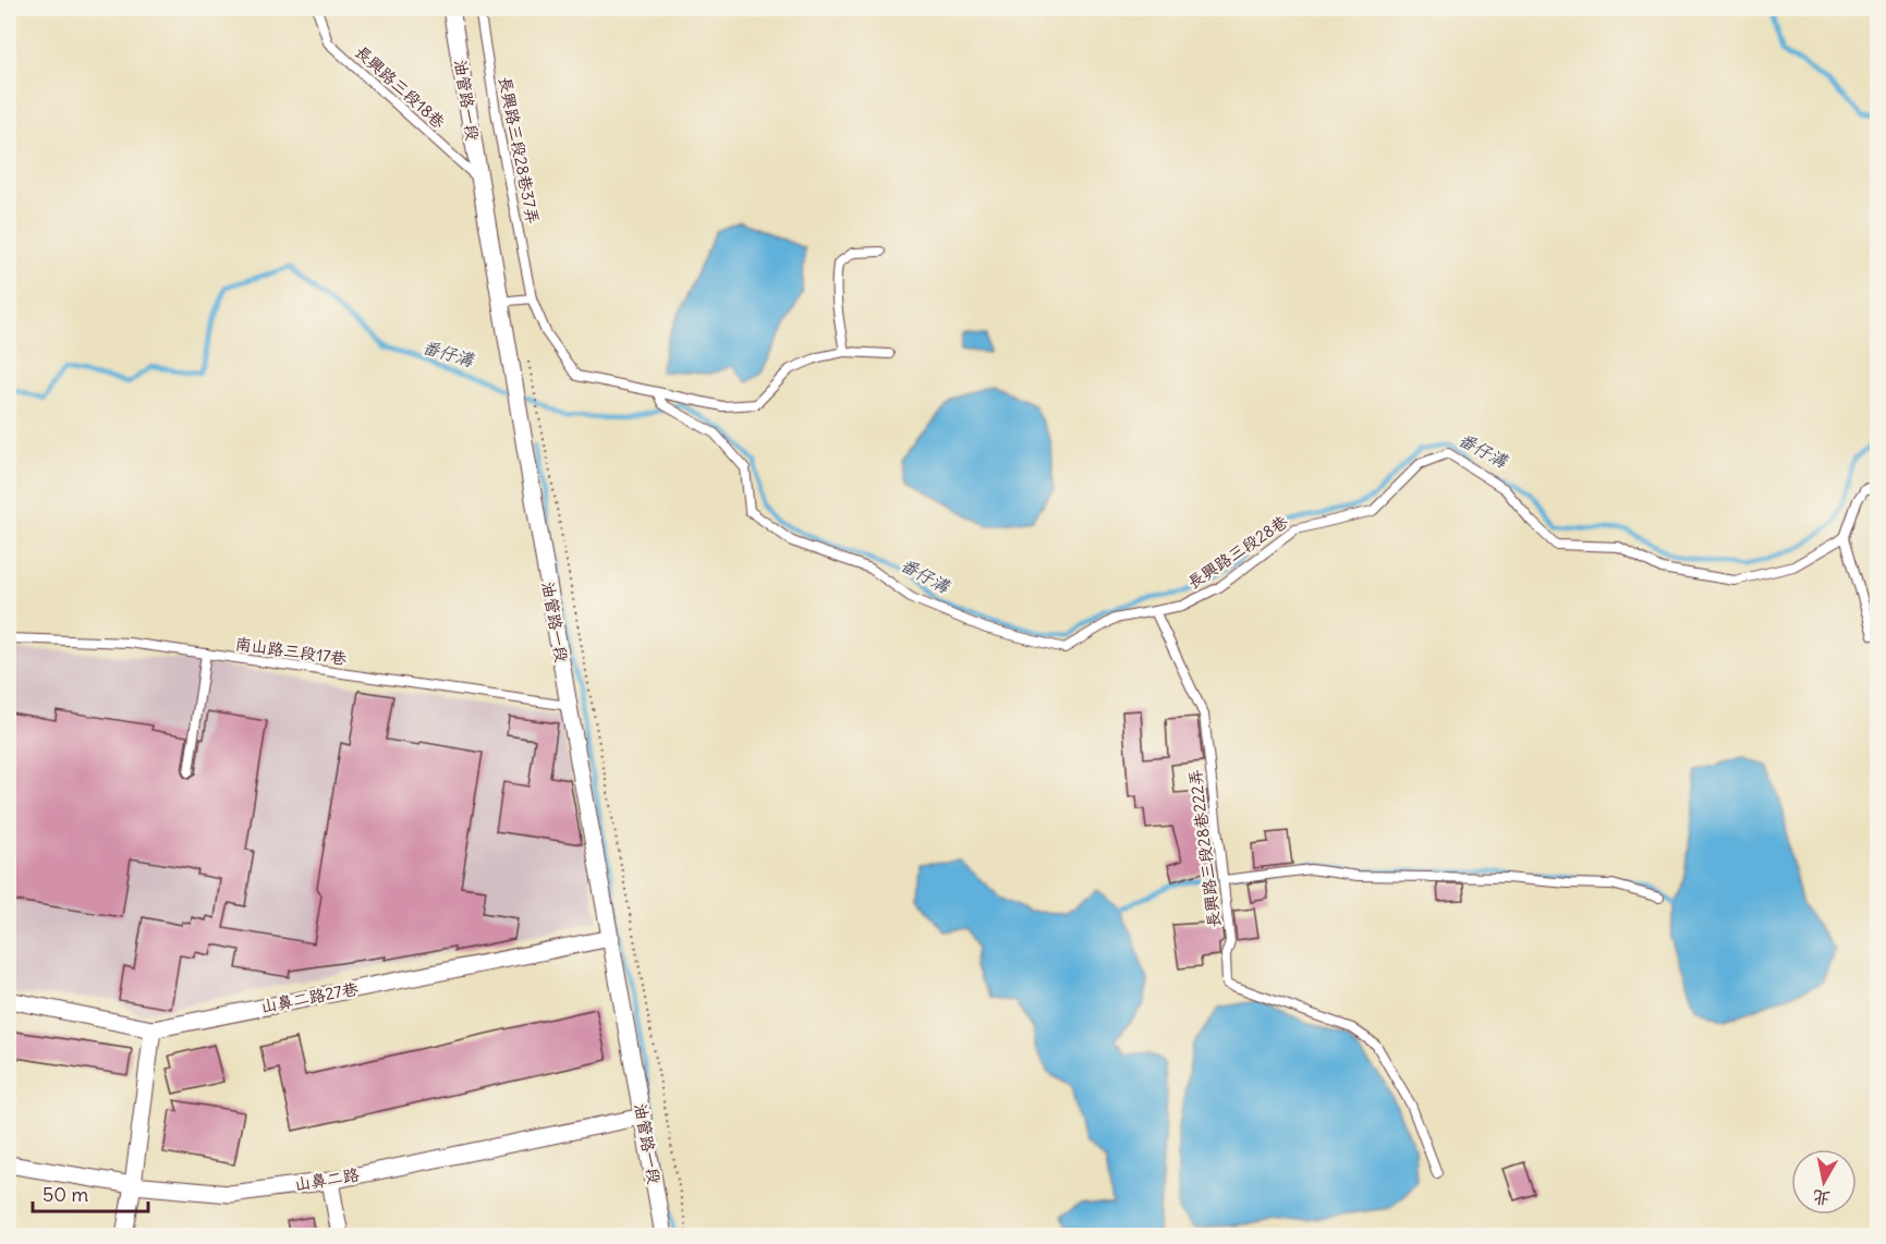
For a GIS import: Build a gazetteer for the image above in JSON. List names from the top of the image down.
{
  "streets": {
    "street": ["油管路一段", "山鼻二路27巷", "山鼻二路"],
    "lane": [
      "長興路三段18巷",
      "長興路三段28巷37弄",
      "長興路三段28巷",
      "南山路三段17巷",
      "長興路三段28巷222弄"
    ]
  },
  "crossings": [
    ["長興路三段18巷", "油管路一段"],
    ["油管路一段", "南山路三段17巷"],
    ["油管路一段", "山鼻二路27巷"],
    ["油管路一段", "山鼻二路"],
    ["長興路三段28巷", "長興路三段28巷222弄"]
  ],
  "water": ["番仔溝"],
  "scale_bar": "50 m",
  "north": "bottom"
}
